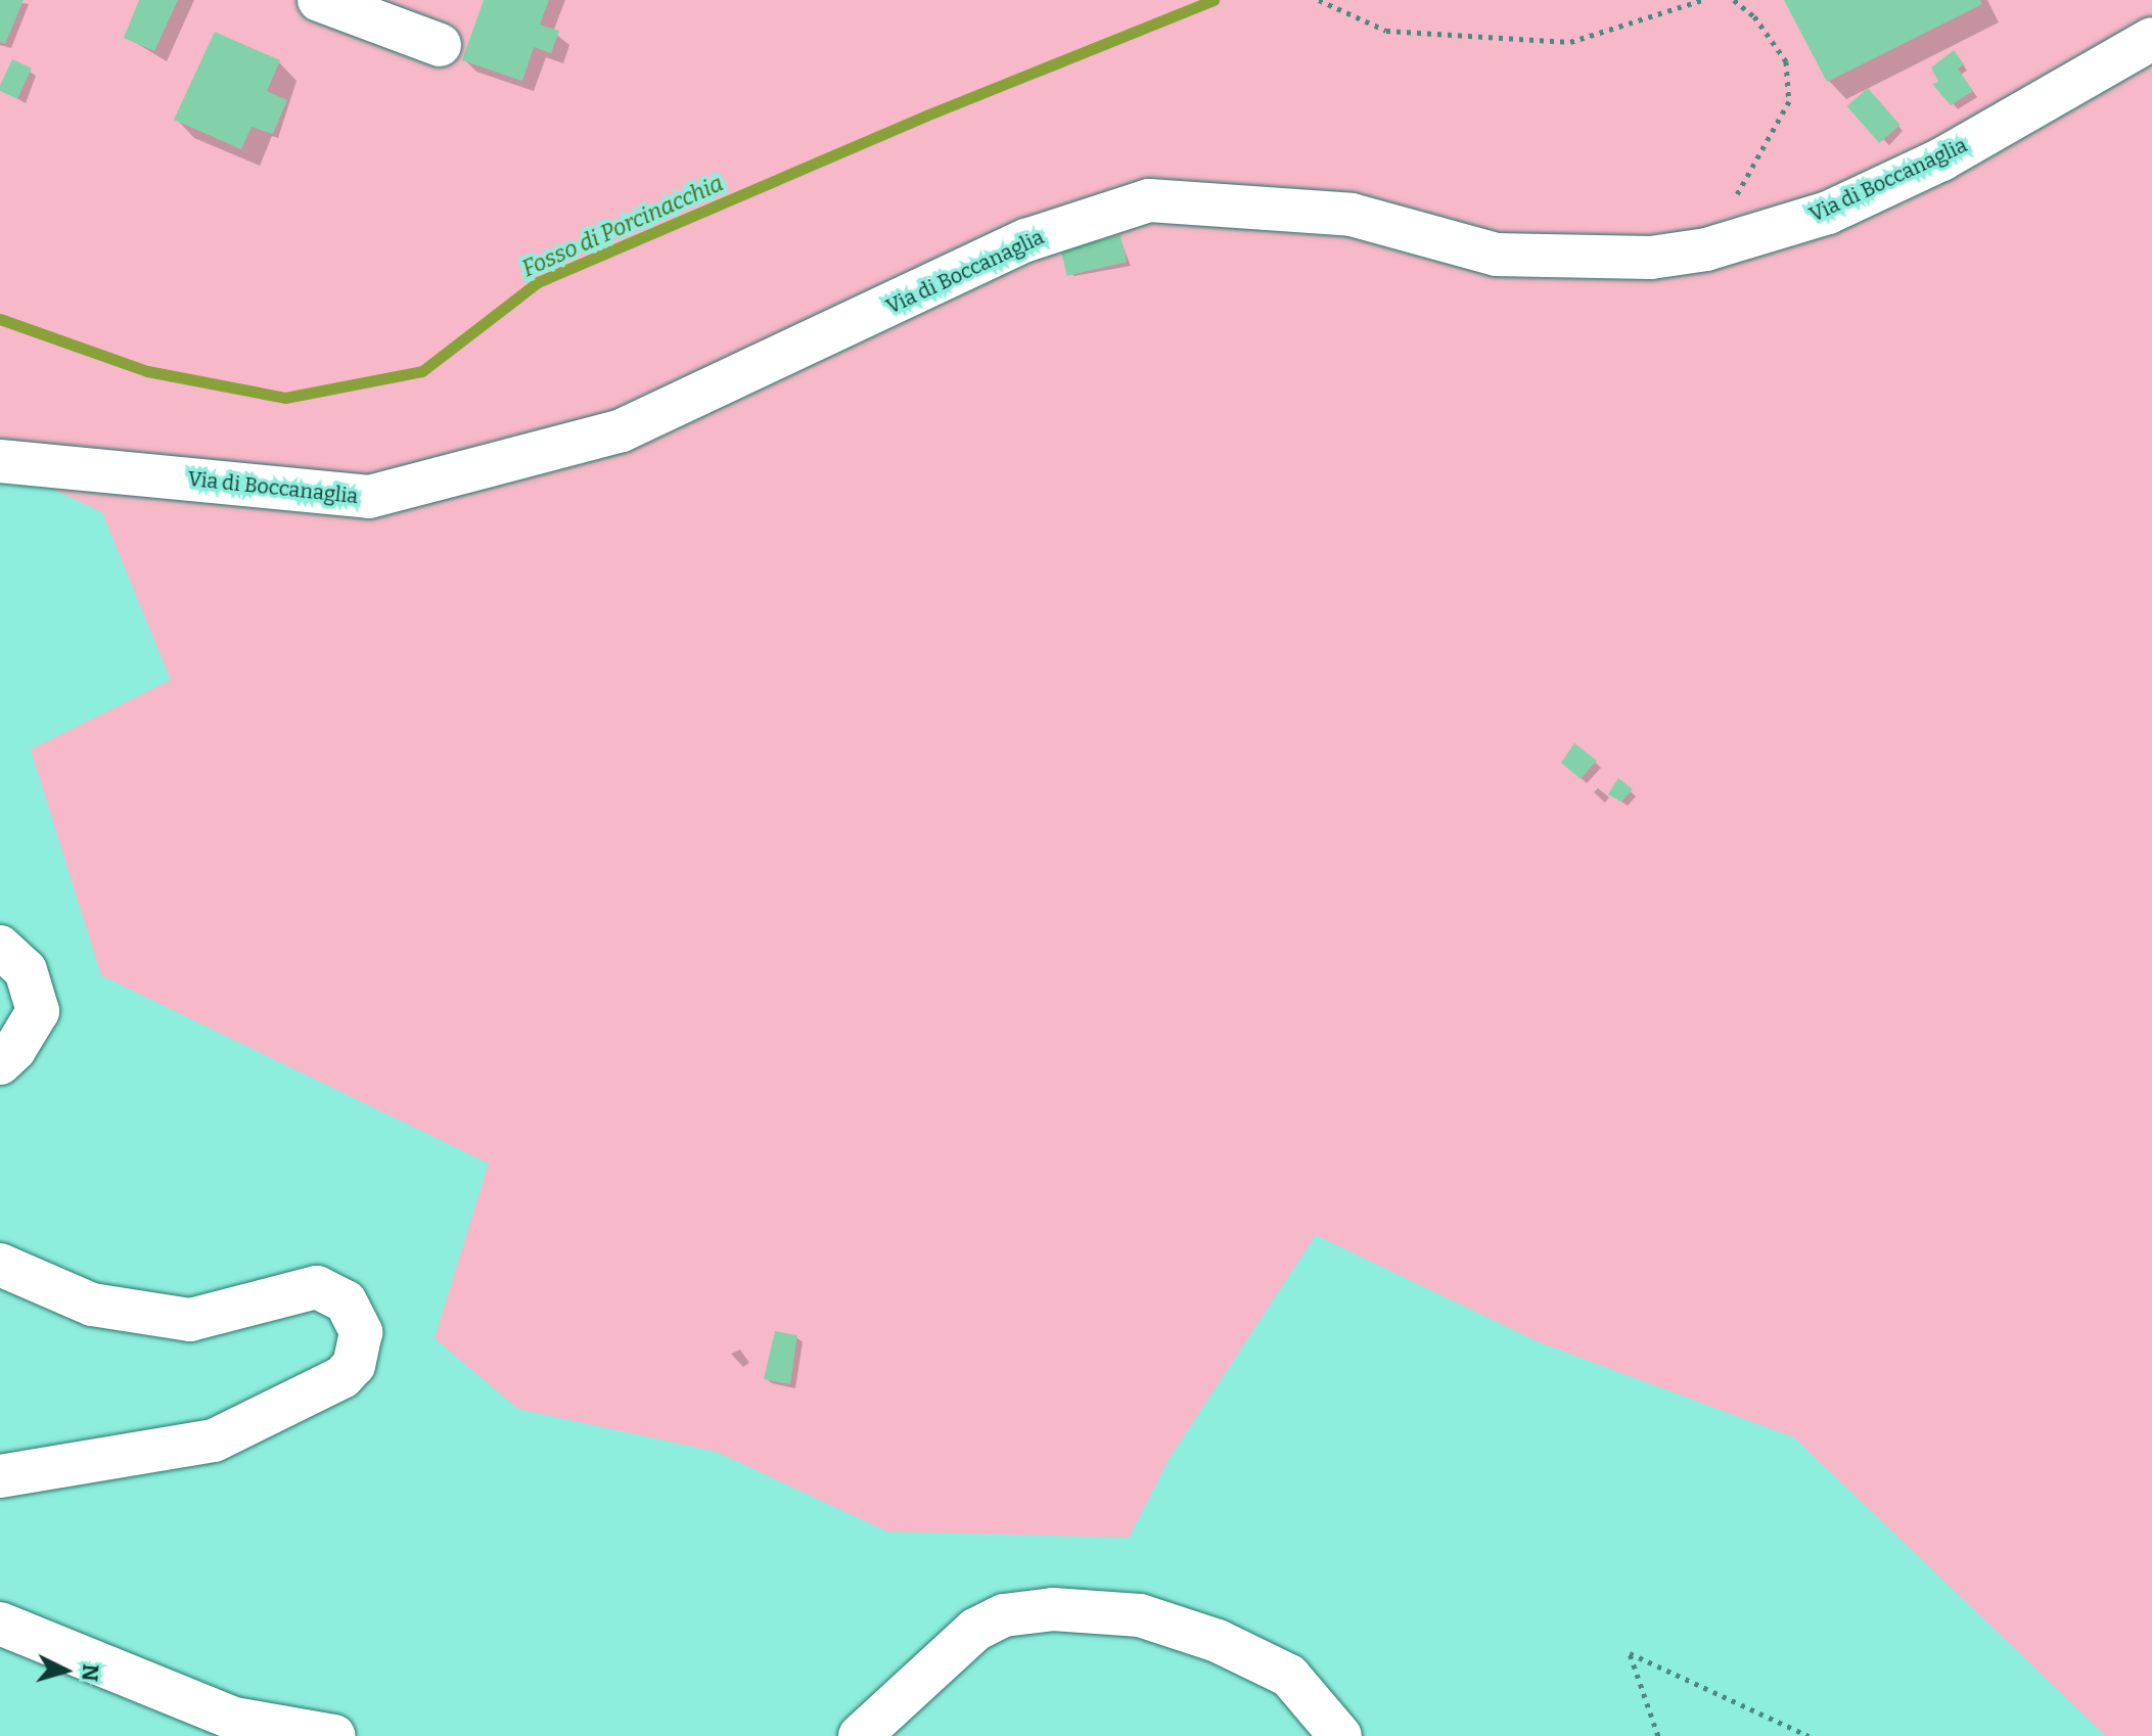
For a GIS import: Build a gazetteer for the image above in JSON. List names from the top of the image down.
{
  "streets": {
    "street": ["Via di Boccanaglia"]
  },
  "water": ["Fosso di Porcinacchia"],
  "north": "right"
}
